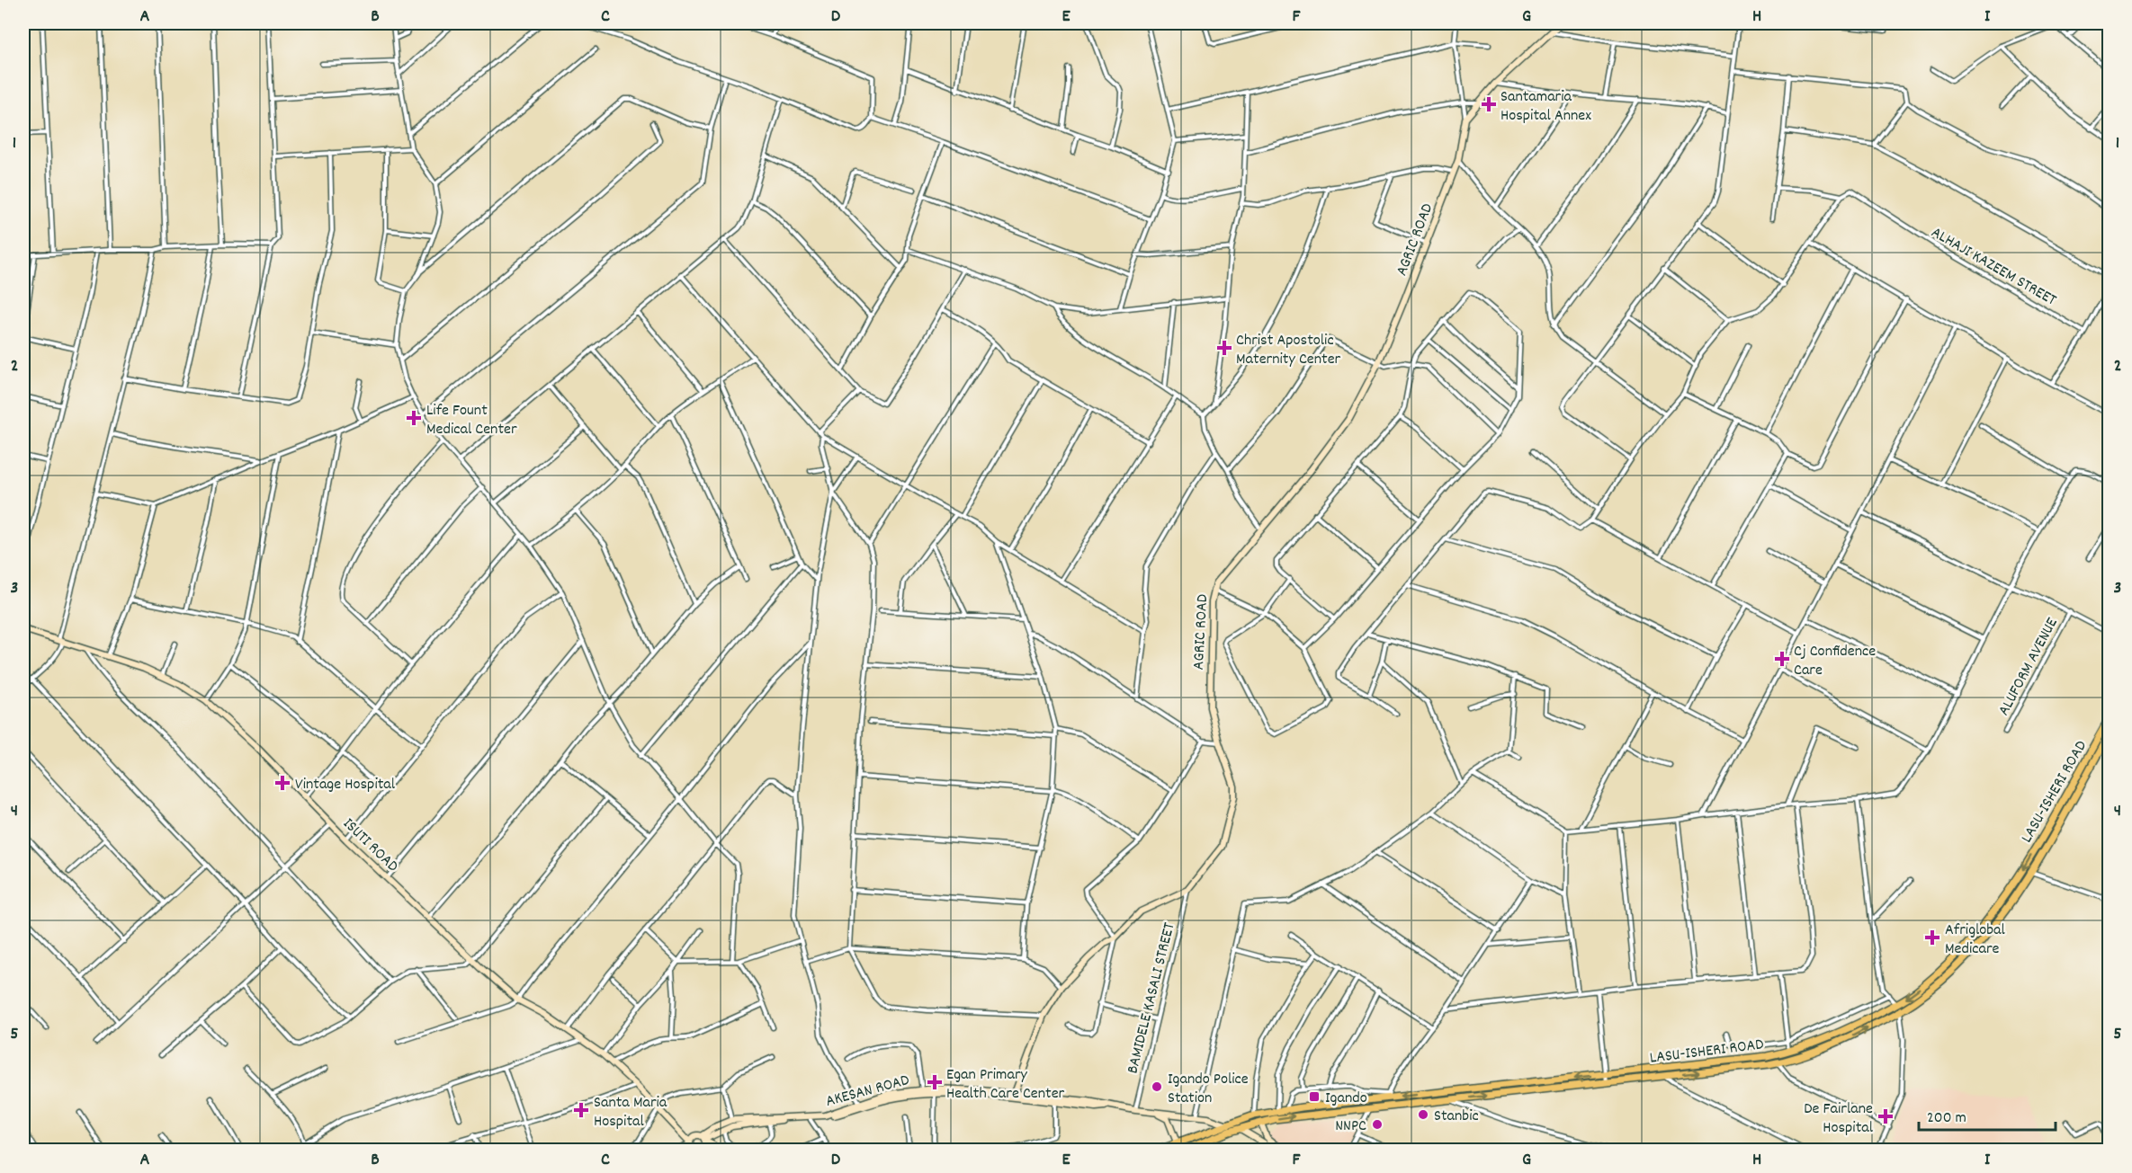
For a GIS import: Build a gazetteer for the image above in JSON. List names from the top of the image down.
{
  "streets": {
    "main road": ["LASU-ISHERI ROAD"],
    "street": [
      "AGRIC ROAD",
      "ALHAJI KAZEEM STREET",
      "ALUFORM AVENUE",
      "ISUTI ROAD",
      "BAMIDELE KASALI STREET",
      "AKESAN ROAD"
    ]
  },
  "crossings": [
    ["AGRIC ROAD", "BAMIDELE KASALI STREET"],
    ["AGRIC ROAD", "AKESAN ROAD"],
    ["LASU-ISHERI ROAD", "AKESAN ROAD"],
    ["BAMIDELE KASALI STREET", "AKESAN ROAD"]
  ],
  "places": {
    "health": [
      "Santamaria Hospital Annex",
      "Christ Apostolic Maternity Center",
      "Life Fount Medical Center",
      "Cj Confidence Care",
      "Vintage Hospital",
      "Afriglobal Medicare",
      "Egan Primary Health Care Center",
      "Santa Maria Hospital",
      "De Fairlane Hospital"
    ],
    "other": ["Igando Police Station", "Stanbic", "NNPC"],
    "transit": ["Igando"]
  },
  "scale_bar": "200 m",
  "grid": {
    "columns": [
      "A",
      "B",
      "C",
      "D",
      "E",
      "F",
      "G",
      "H",
      "I"
    ],
    "rows": [
      "1",
      "2",
      "3",
      "4",
      "5"
    ]
  }
}
